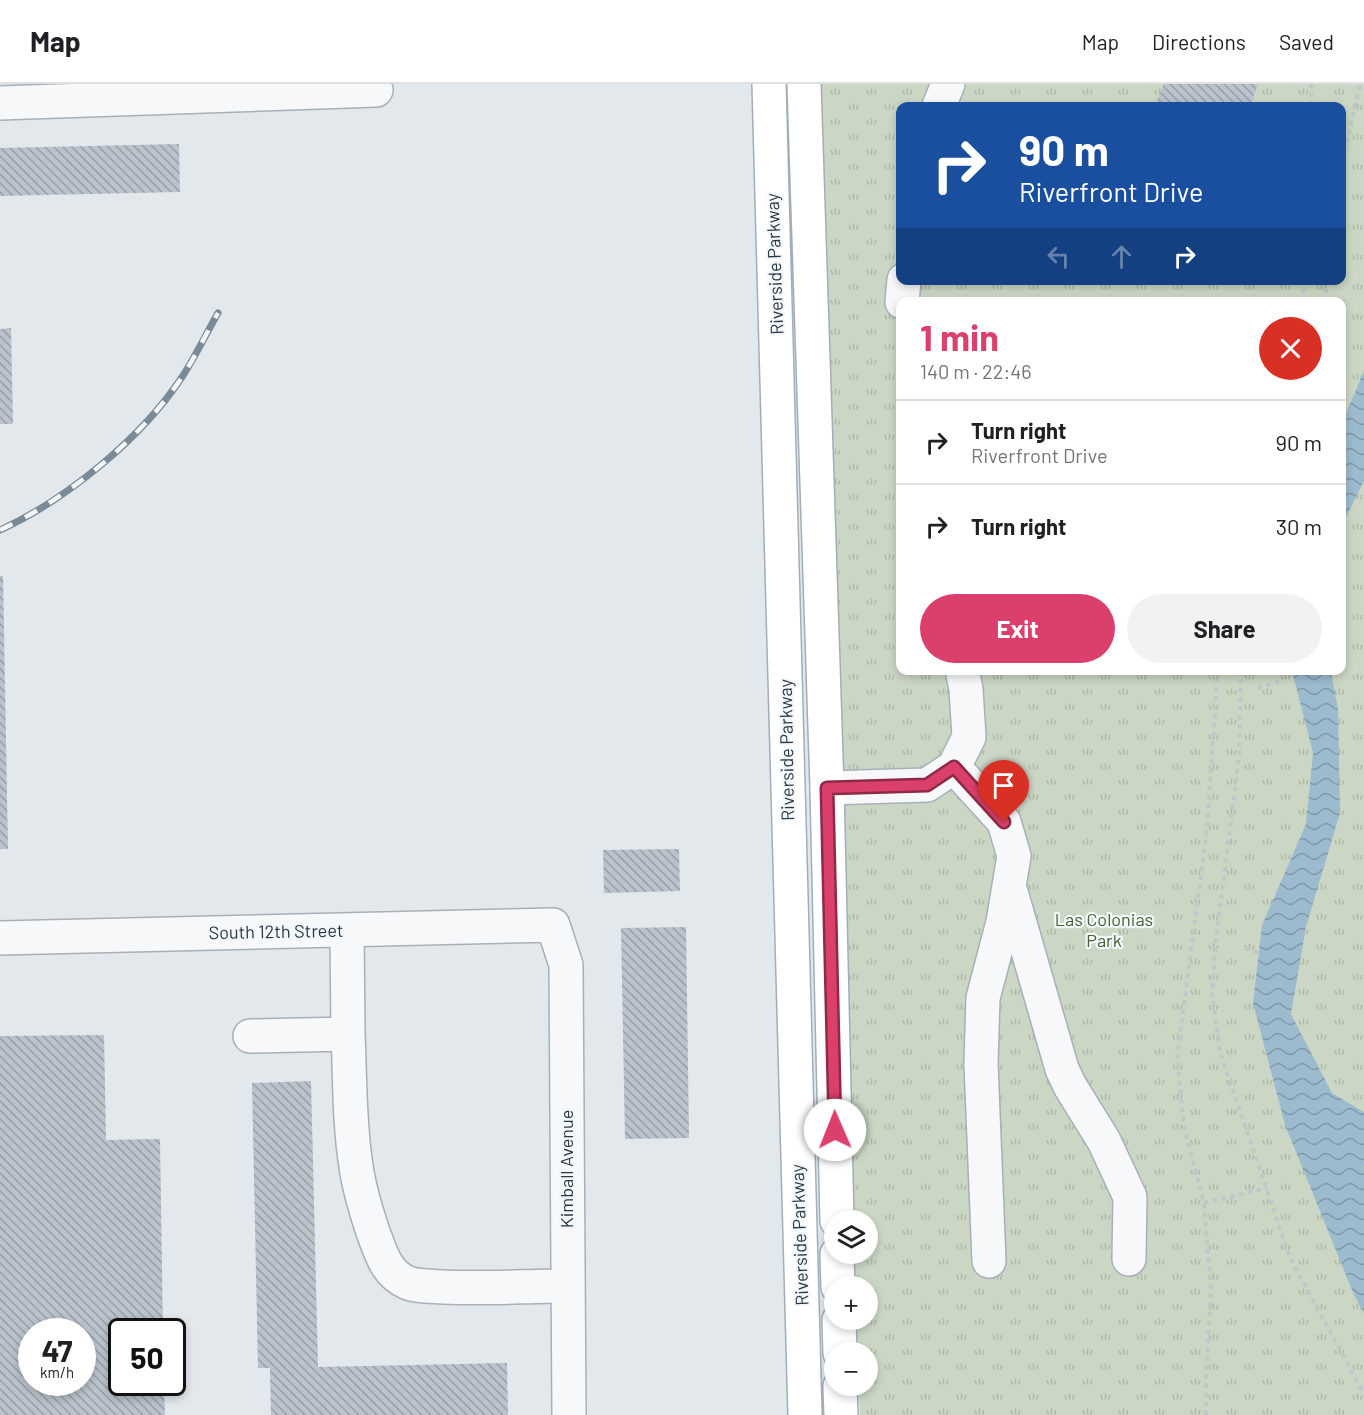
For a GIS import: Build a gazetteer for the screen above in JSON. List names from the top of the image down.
{
  "streets": {
    "main road": ["Riverside Parkway"],
    "street": ["South 12th Street", "Kimball Avenue"]
  },
  "crossings": [
    ["South 12th Street", "Kimball Avenue"]
  ],
  "parks": ["Las Colonias Park"],
  "page": {
    "header": "Map",
    "nav": ["Map", "Directions", "Saved"],
    "turn": ["90 m", "Riverfront Drive"],
    "heading": ["1 min", "140 m · 22:46"],
    "list": [
      {
        "name": "Turn right",
        "note": "Riverfront Drive",
        "value": "90 m"
      },
      {
        "name": "Turn right",
        "value": "30 m"
      }
    ],
    "buttons": ["Exit", "Share"],
    "map_buttons": ["+", "−"],
    "speed": "47 km/h",
    "limit": "50"
  }
}
